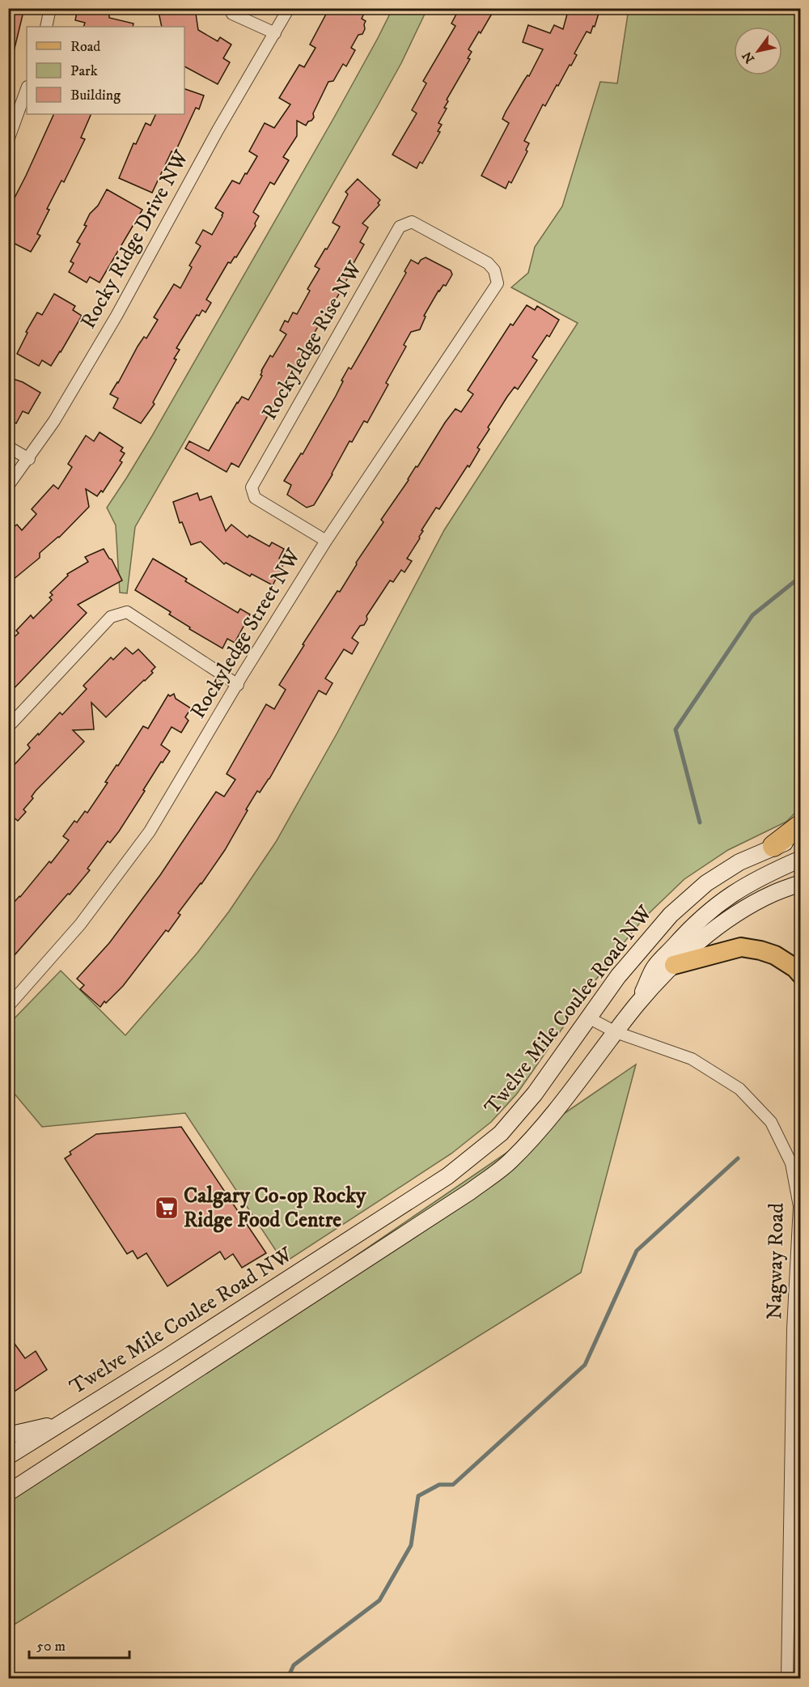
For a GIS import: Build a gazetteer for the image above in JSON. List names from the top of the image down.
{
  "streets": {
    "main road": ["Twelve Mile Coulee Road NW"],
    "street": [
      "Rocky Ridge Drive NW",
      "Rockyledge Rise NW",
      "Rockyledge Street NW",
      "Nagway Road"
    ]
  },
  "crossings": [
    ["Rockyledge Rise NW", "Rockyledge Street NW"],
    ["Twelve Mile Coulee Road NW", "Nagway Road"]
  ],
  "places": {
    "supermarket": ["Calgary Co-op Rocky Ridge Food Centre"]
  },
  "legend": ["Road", "Park", "Building"],
  "scale_bar": "50 m",
  "north": "bottom left"
}
